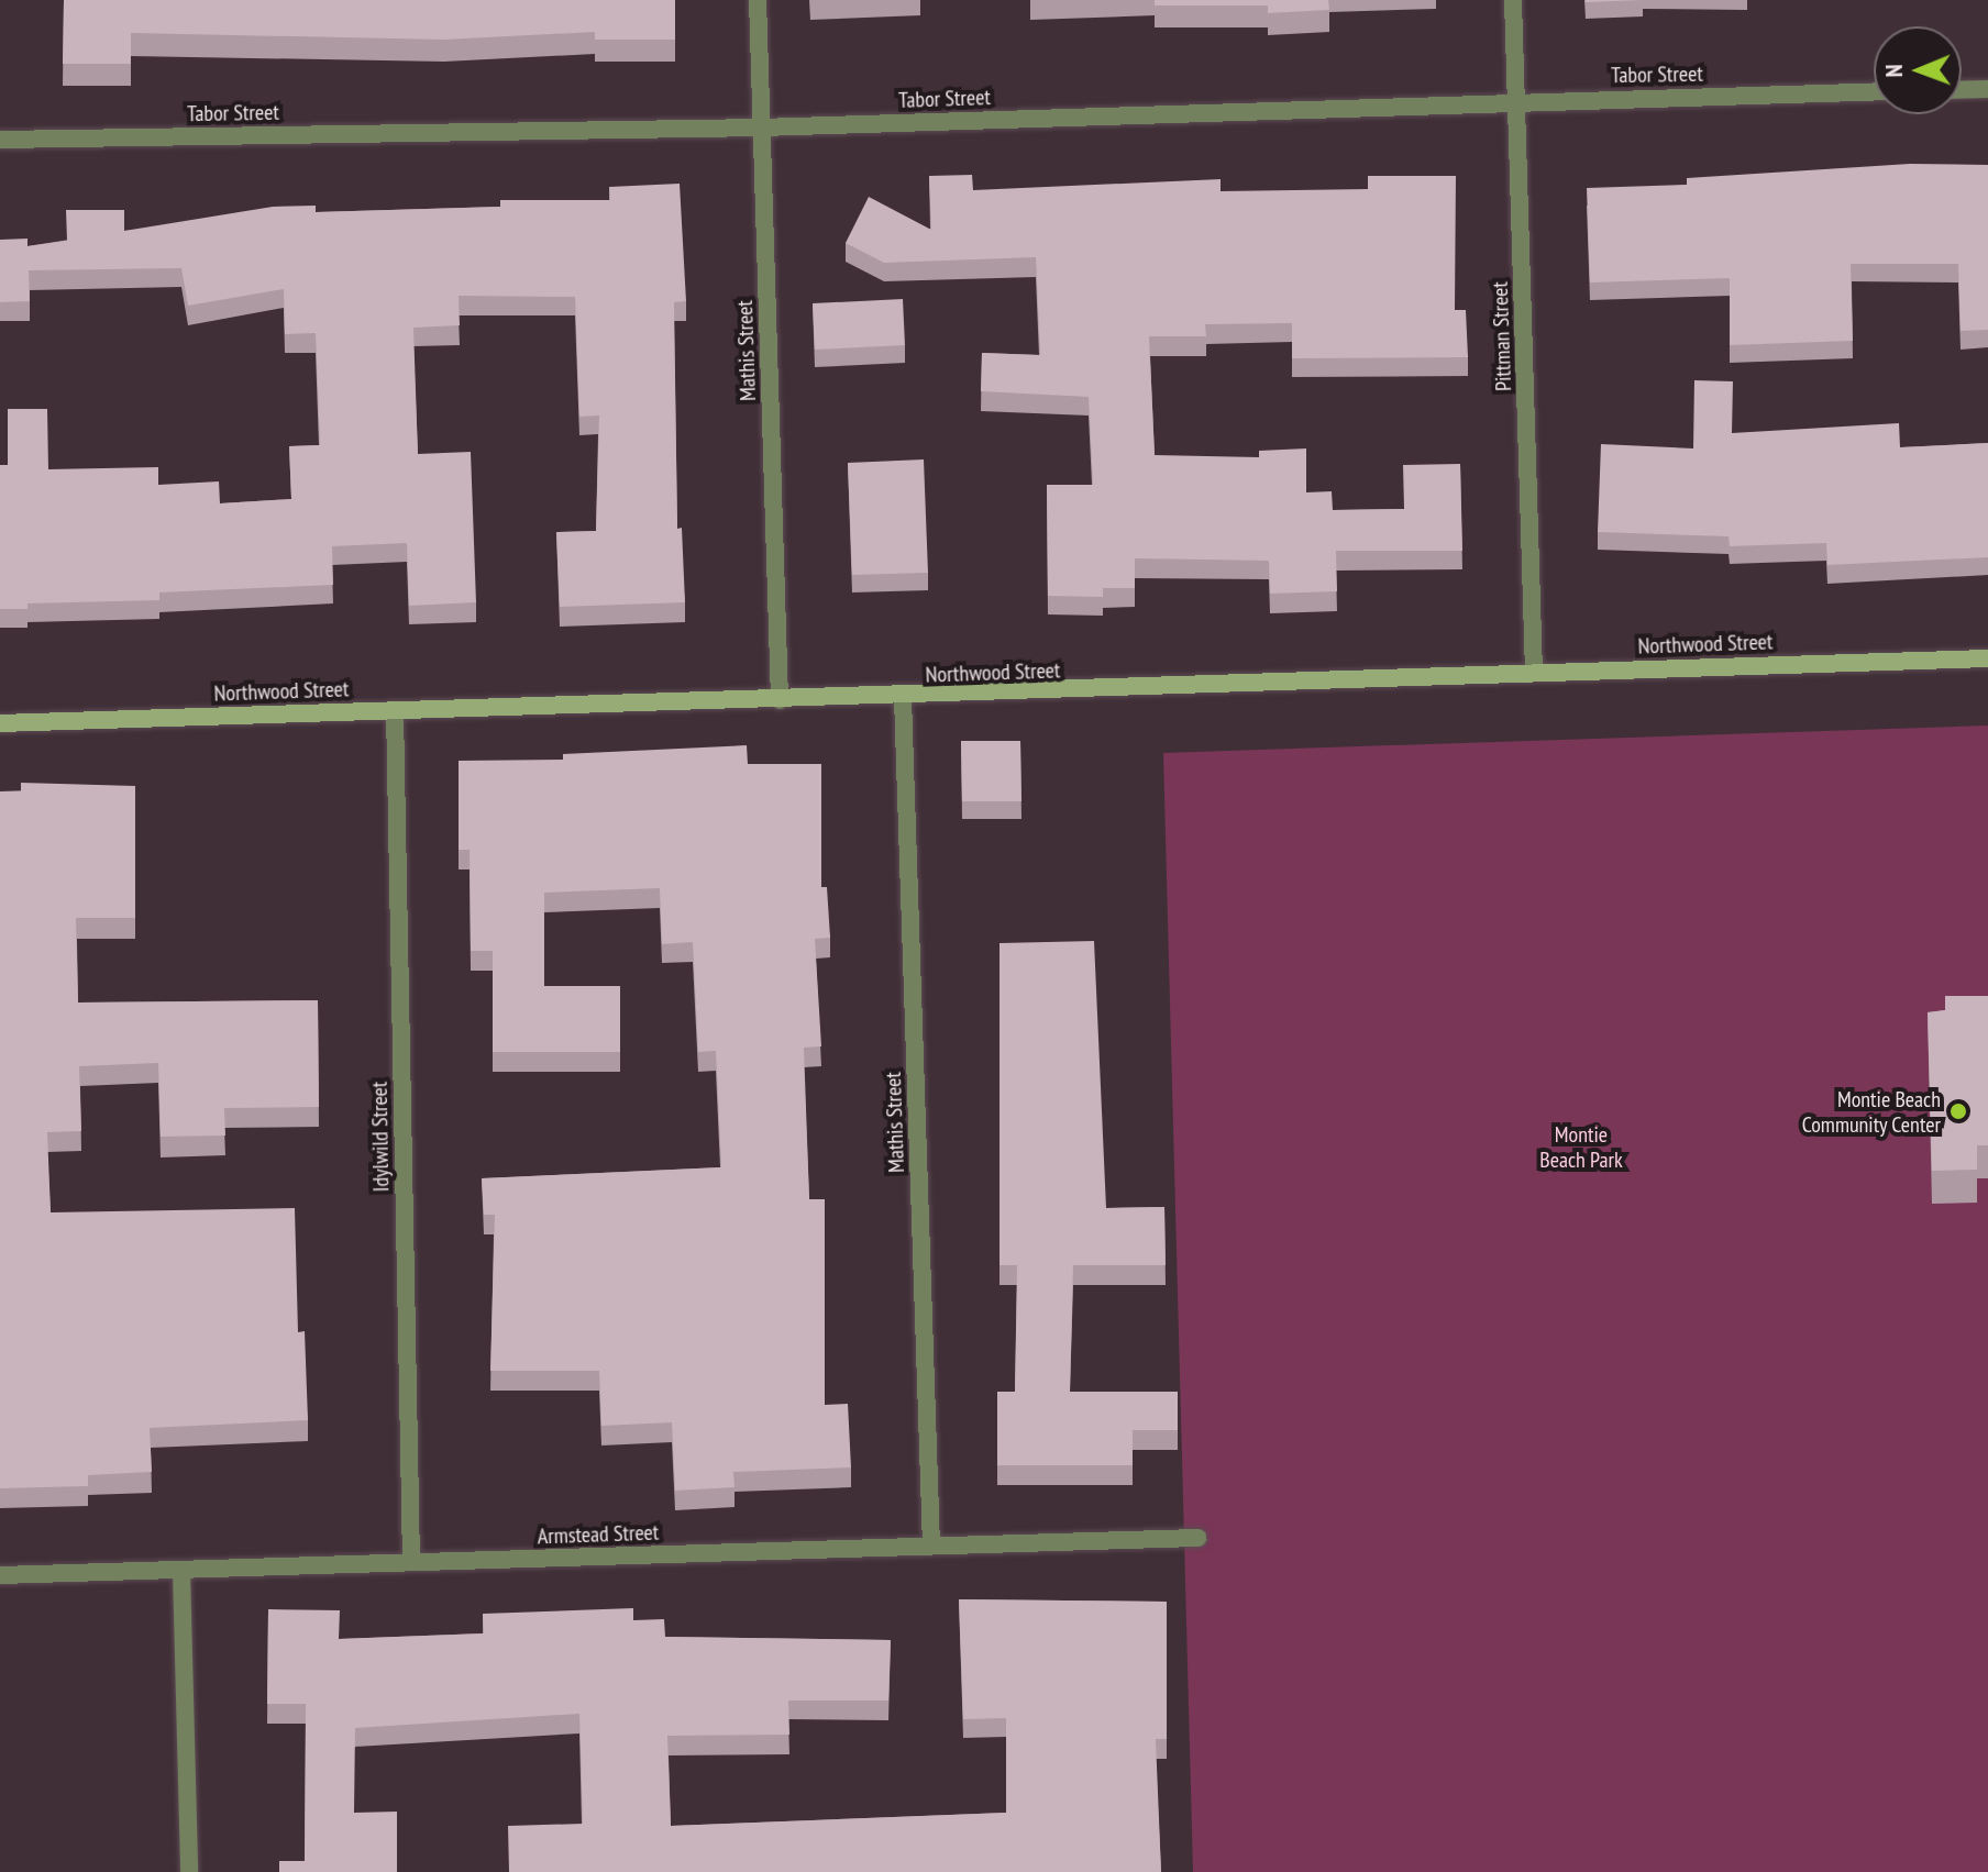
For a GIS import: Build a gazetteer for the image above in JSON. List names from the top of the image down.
{
  "streets": {
    "street": [
      "Tabor Street",
      "Pittman Street",
      "Mathis Street",
      "Northwood Street",
      "Idylwild Street",
      "Armstead Street"
    ]
  },
  "crossings": [
    ["Tabor Street", "Pittman Street"],
    ["Tabor Street", "Mathis Street"],
    ["Pittman Street", "Northwood Street"],
    ["Mathis Street", "Northwood Street"],
    ["Mathis Street", "Armstead Street"],
    ["Northwood Street", "Idylwild Street"],
    ["Idylwild Street", "Armstead Street"]
  ],
  "parks": ["Montie Beach Park"],
  "places": ["Montie Beach Community Center"],
  "north": "left"
}
